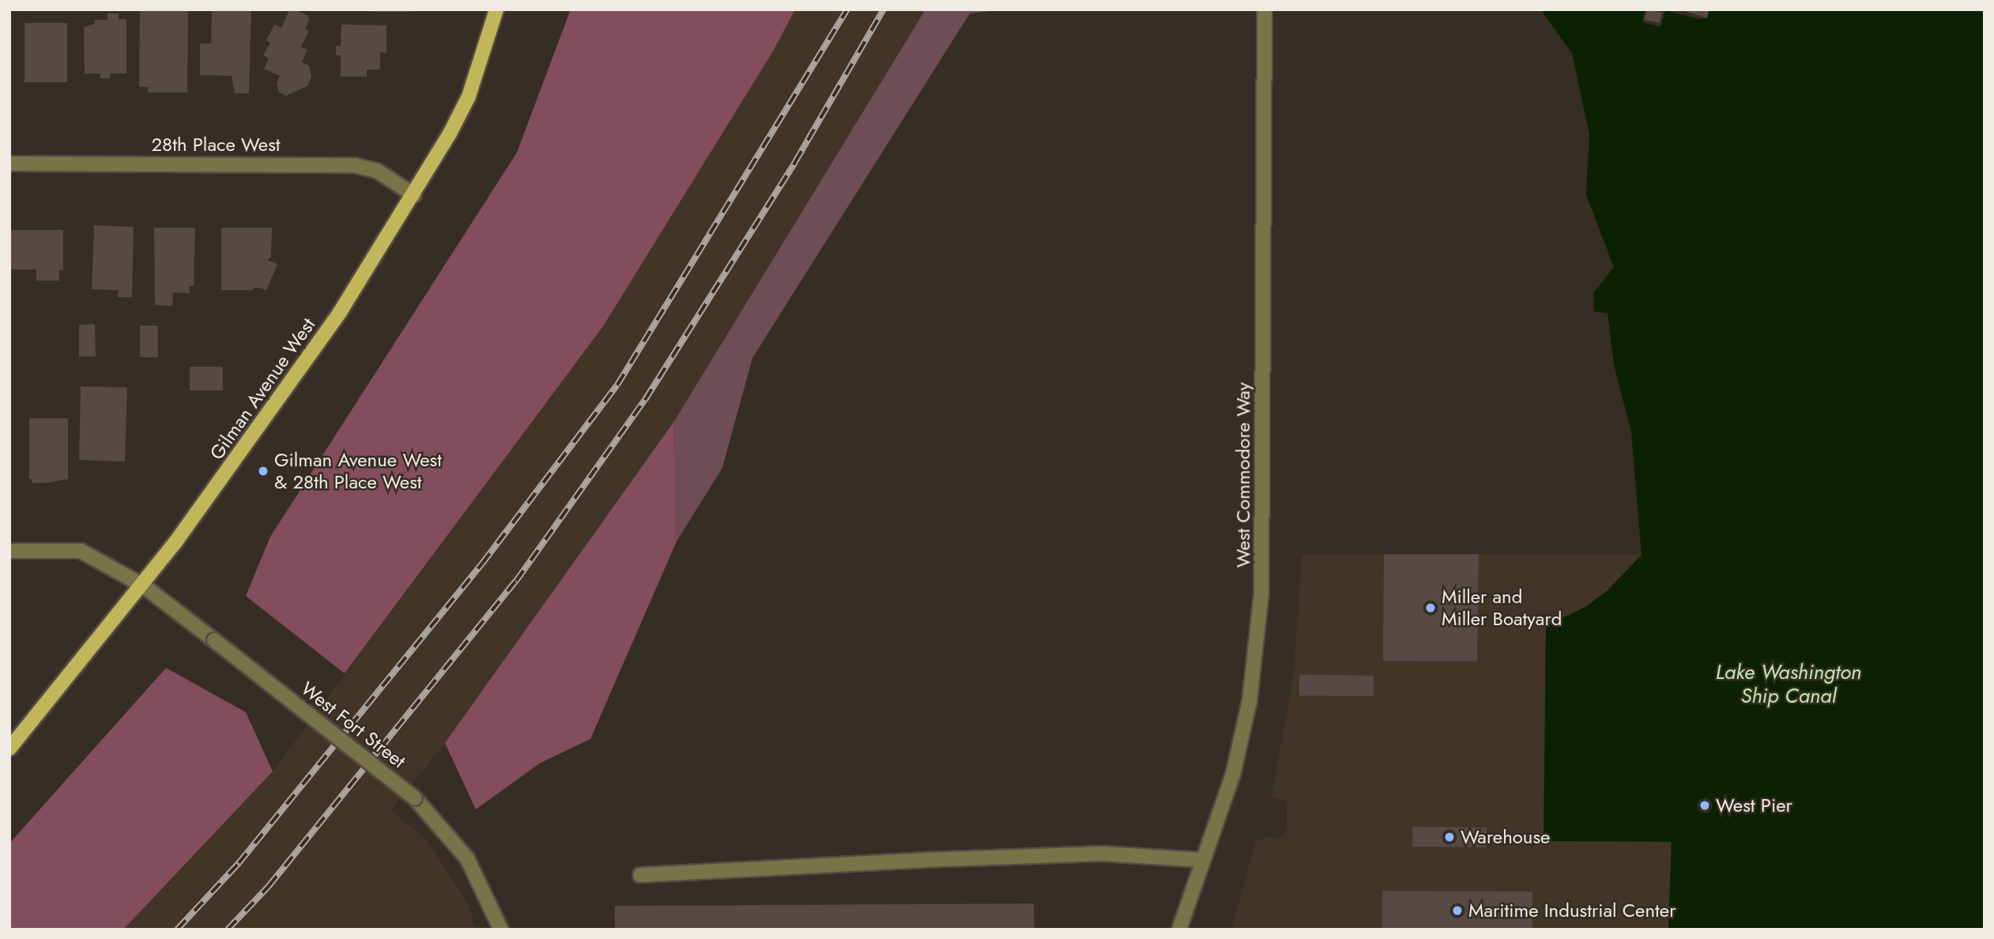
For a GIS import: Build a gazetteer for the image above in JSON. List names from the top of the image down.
{
  "streets": {
    "main road": ["Gilman Avenue West"],
    "street": ["28th Place West", "West Commodore Way", "West Fort Street"]
  },
  "crossings": [
    ["28th Place West", "Gilman Avenue West"],
    ["Gilman Avenue West", "West Fort Street"]
  ],
  "water": ["Lake Washington Ship Canal"],
  "places": [
    "Gilman Avenue West & 28th Place West",
    "Miller and Miller Boatyard",
    "West Pier",
    "Warehouse",
    "Maritime Industrial Center"
  ]
}
